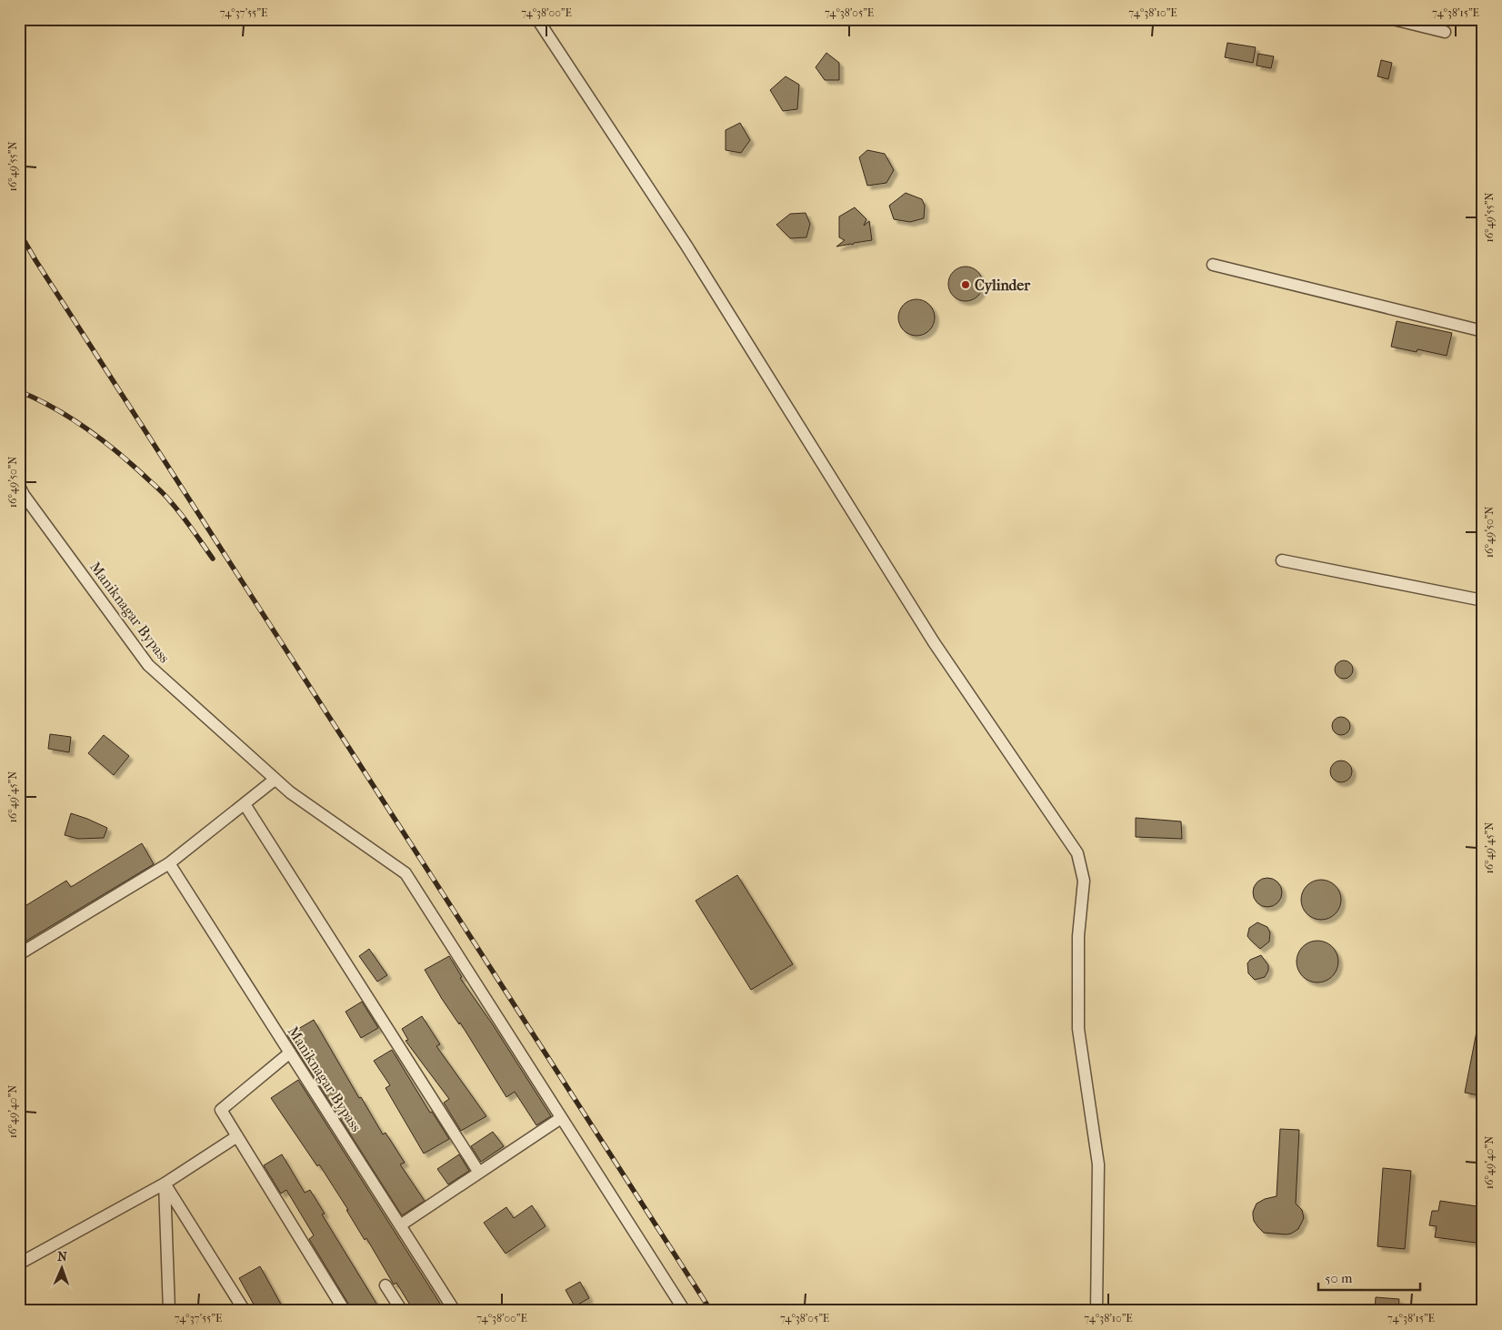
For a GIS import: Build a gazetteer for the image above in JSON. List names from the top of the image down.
{
  "streets": {
    "street": ["Maniknagar Bypass"]
  },
  "places": ["Cylinder"],
  "scale_bar": "50 m",
  "north": "top",
  "coordinates": [
    "74°37'55\"E",
    "74°38'00\"E",
    "74°38'05\"E",
    "74°38'10\"E",
    "74°38'15\"E",
    "16°49'55\"N",
    "16°49'50\"N",
    "16°49'45\"N",
    "16°49'40\"N"
  ]
}
